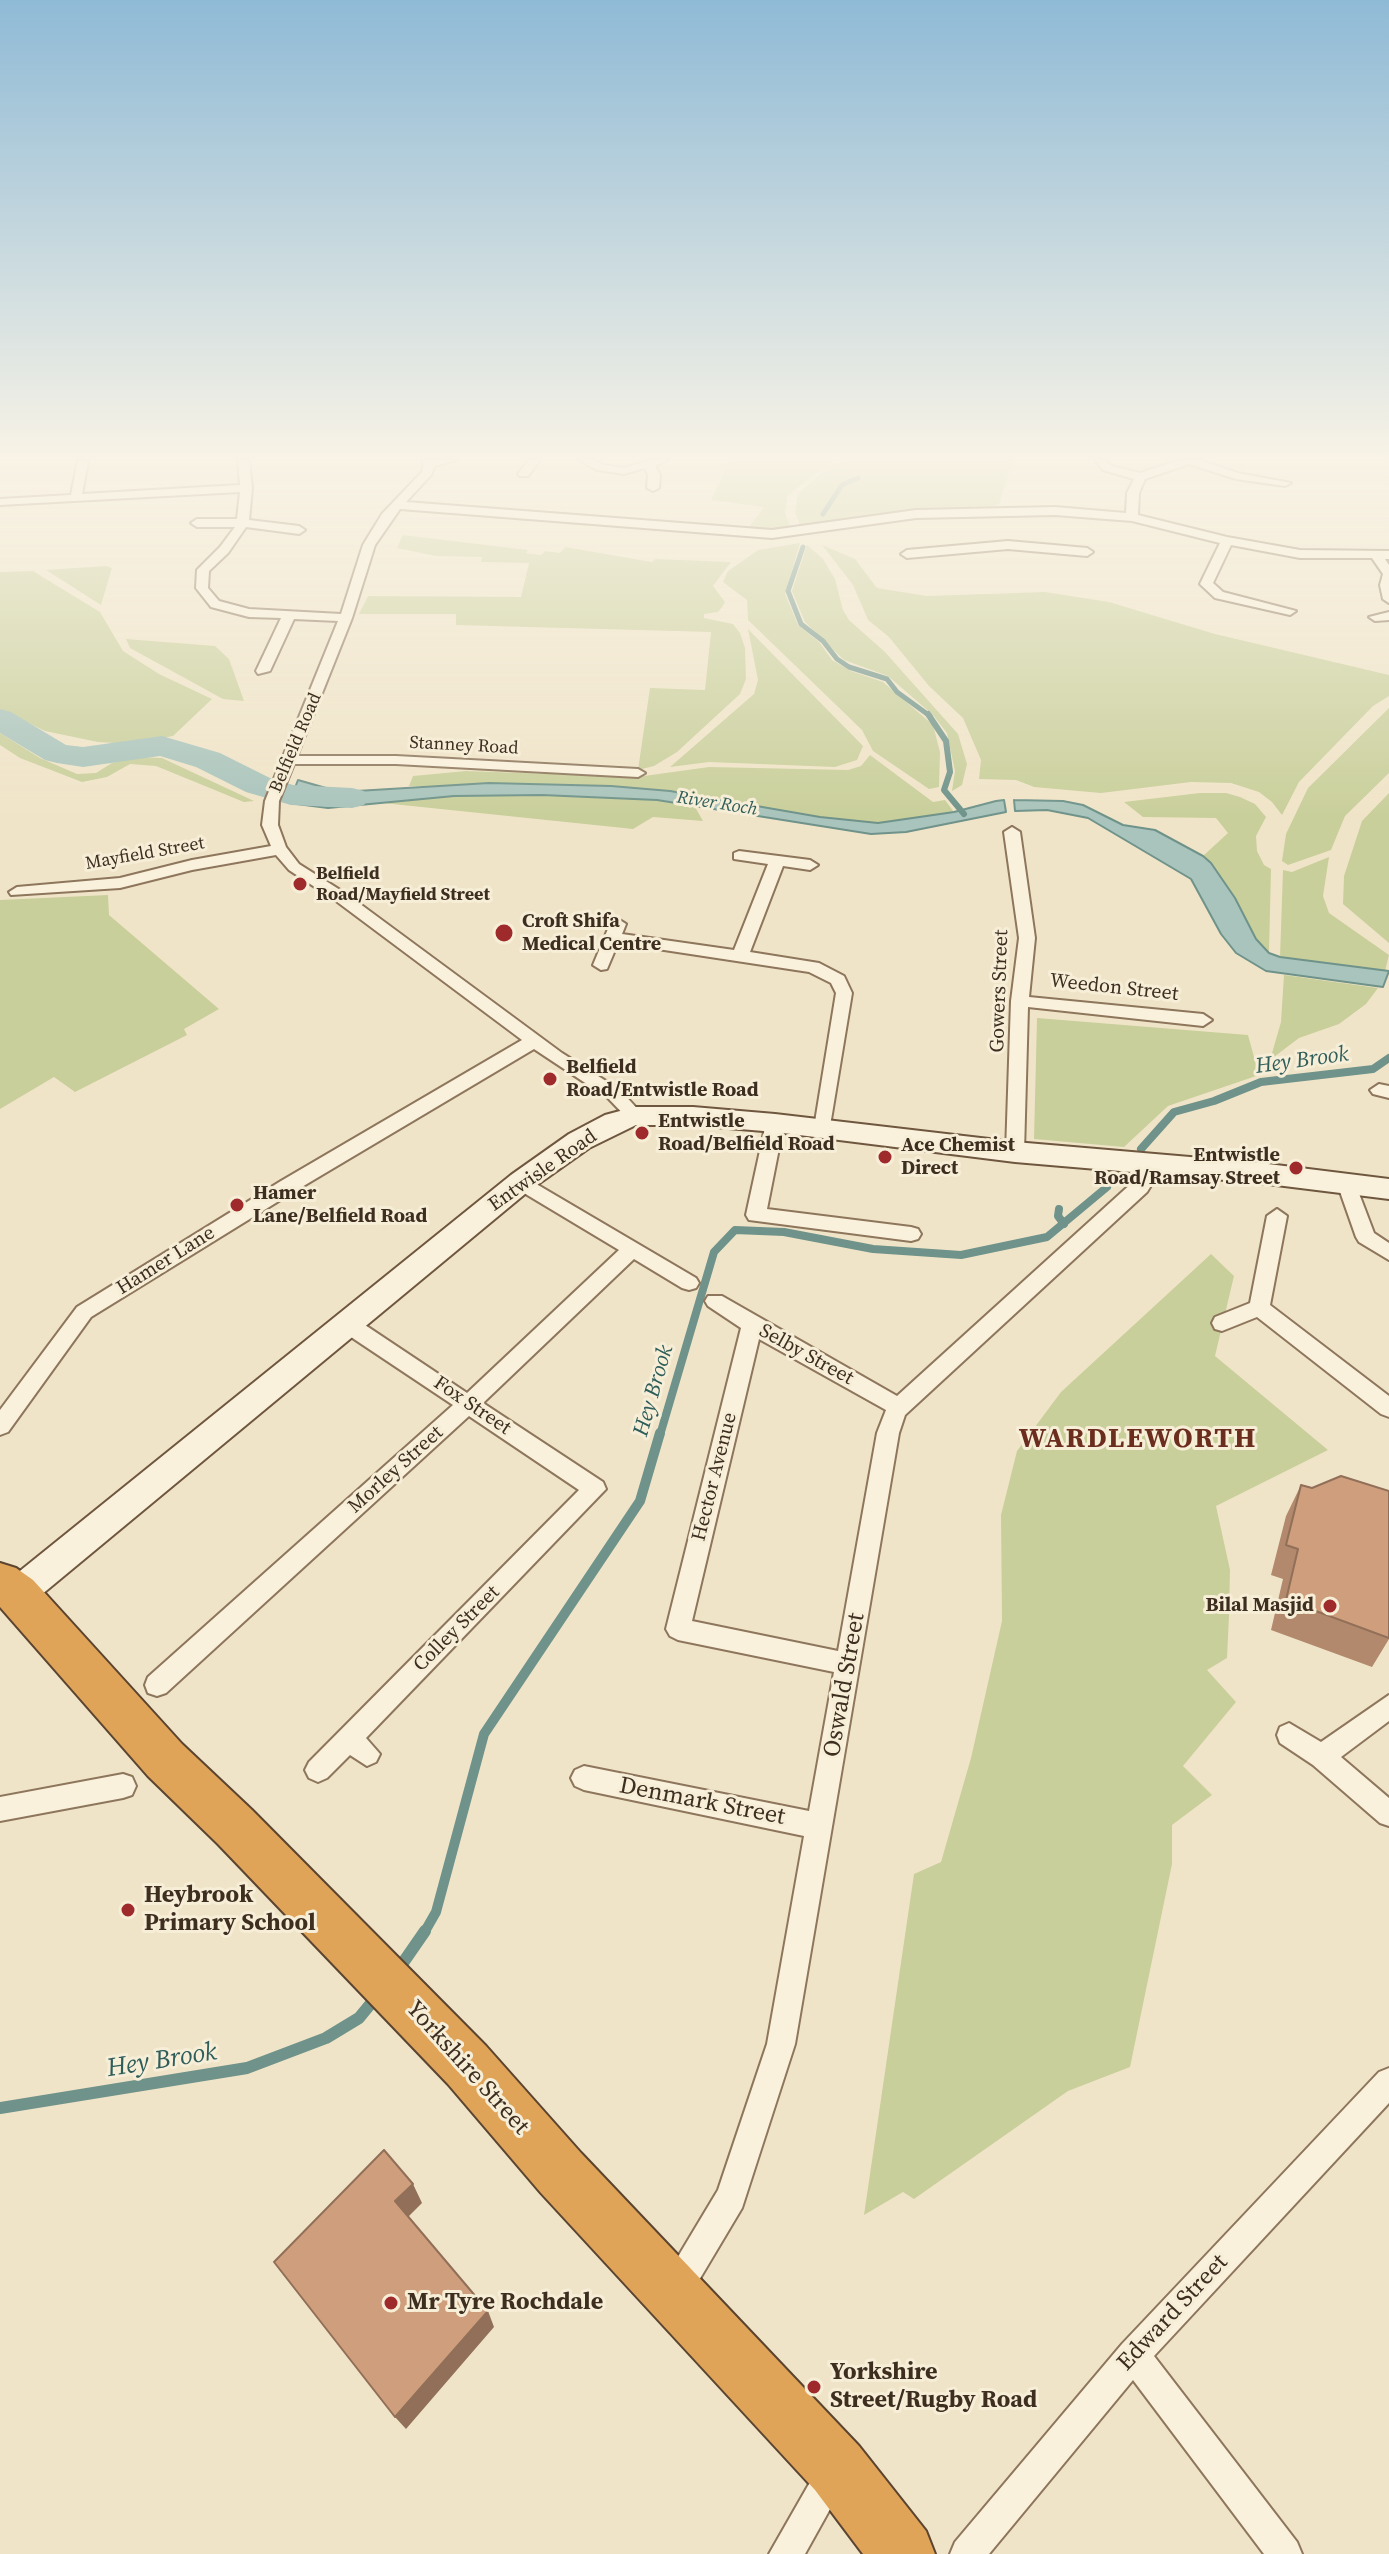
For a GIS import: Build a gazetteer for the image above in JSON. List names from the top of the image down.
{
  "streets": {
    "highway": ["Yorkshire Street"],
    "main road": ["Entwisle Road"],
    "street": [
      "Belfield Road",
      "Stanney Road",
      "Mayfield Street",
      "Weedon Street",
      "Gowers Street",
      "Hamer Lane",
      "Selby Street",
      "Fox Street",
      "Morley Street",
      "Hector Avenue",
      "Colley Street",
      "Oswald Street",
      "Denmark Street",
      "Edward Street"
    ]
  },
  "crossings": [
    ["Belfield Road", "Stanney Road"],
    ["Belfield Road", "Mayfield Street"],
    ["Weedon Street", "Gowers Street"],
    ["Gowers Street", "Entwisle Road"],
    ["Entwisle Road", "Fox Street"],
    ["Entwisle Road", "Oswald Street"],
    ["Entwisle Road", "Yorkshire Street"],
    ["Selby Street", "Hector Avenue"],
    ["Selby Street", "Oswald Street"],
    ["Fox Street", "Morley Street"],
    ["Fox Street", "Colley Street"],
    ["Hector Avenue", "Oswald Street"],
    ["Oswald Street", "Denmark Street"],
    ["Oswald Street", "Yorkshire Street"]
  ],
  "districts": ["WARDLEWORTH"],
  "water": ["River Roch", "Hey Brook"],
  "places": [
    "Belfield Road/Mayfield Street",
    "Croft Shifa Medical Centre",
    "Belfield Road/Entwistle Road",
    "Entwistle Road/Belfield Road",
    "Ace Chemist Direct",
    "Entwistle Road/Ramsay Street",
    "Hamer Lane/Belfield Road",
    "Bilal Masjid",
    "Heybrook Primary School",
    "Mr Tyre Rochdale",
    "Yorkshire Street/Rugby Road"
  ]
}
